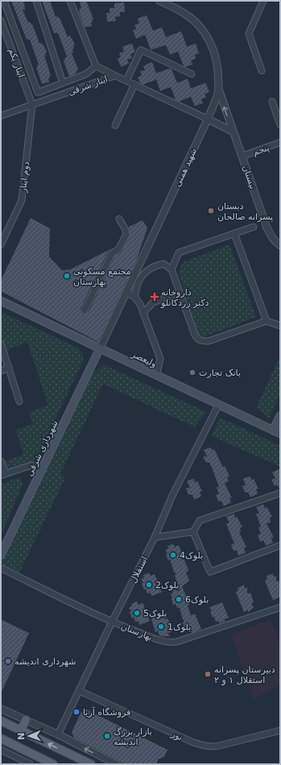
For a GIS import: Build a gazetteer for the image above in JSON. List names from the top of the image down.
{
  "streets": {
    "main road": ["ولیعصر", "شهرداری شرقی"],
    "street": [
      "ایثار یکم",
      "ایثار شرقی",
      "پنجم",
      "شهید همتی",
      "دوم ایثار",
      "نيستان",
      "استقلال",
      "بهارستان",
      "نور"
    ]
  },
  "crossings": [
    ["ایثار یکم", "ایثار شرقی"],
    ["ایثار یکم", "دوم ایثار"],
    ["ایثار شرقی", "شهید همتی"],
    ["ایثار شرقی", "دوم ایثار"],
    ["پنجم", "نيستان"],
    ["شهید همتی", "نيستان"],
    ["شهید همتی", "ولیعصر"],
    ["شهید همتی", "شهرداری شرقی"],
    ["ولیعصر", "شهرداری شرقی"],
    ["ولیعصر", "استقلال"],
    ["استقلال", "بهارستان"],
    ["استقلال", "نور"]
  ],
  "places": {
    "other": [
      "دبستان پسرانه صالحان",
      "مجتمع مسکونی بهارستان",
      "بانک تجارت",
      "بلوک4",
      "بلوک2",
      "بلوک6",
      "بلوک5",
      "بلوک1",
      "شهرداری اندیشه",
      "دبیرستان پسرانه استقلال ۱ و ۲",
      "فروشگاه آریا",
      "بازار بزرگ اندیشه"
    ],
    "health": ["داروخانه دکتر زردکانلو"]
  },
  "north": "left"
}
